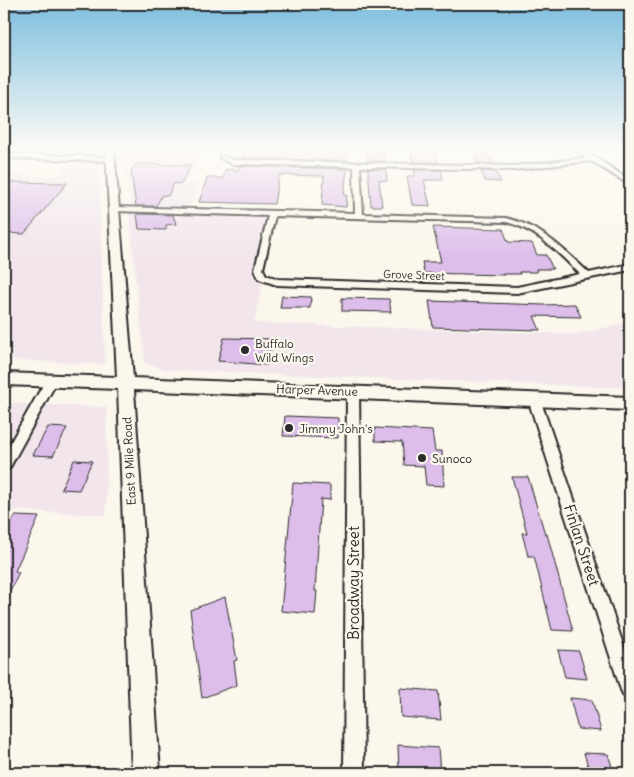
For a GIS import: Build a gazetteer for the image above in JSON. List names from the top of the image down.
{
  "streets": {
    "main road": ["Harper Avenue", "East 9 Mile Road"],
    "street": ["Grove Street", "Finlan Street", "Broadway Street"]
  },
  "crossings": [
    ["Harper Avenue", "East 9 Mile Road"],
    ["Harper Avenue", "Finlan Street"],
    ["Harper Avenue", "Broadway Street"]
  ],
  "places": ["Buffalo Wild Wings", "Jimmy John's", "Sunoco"]
}
